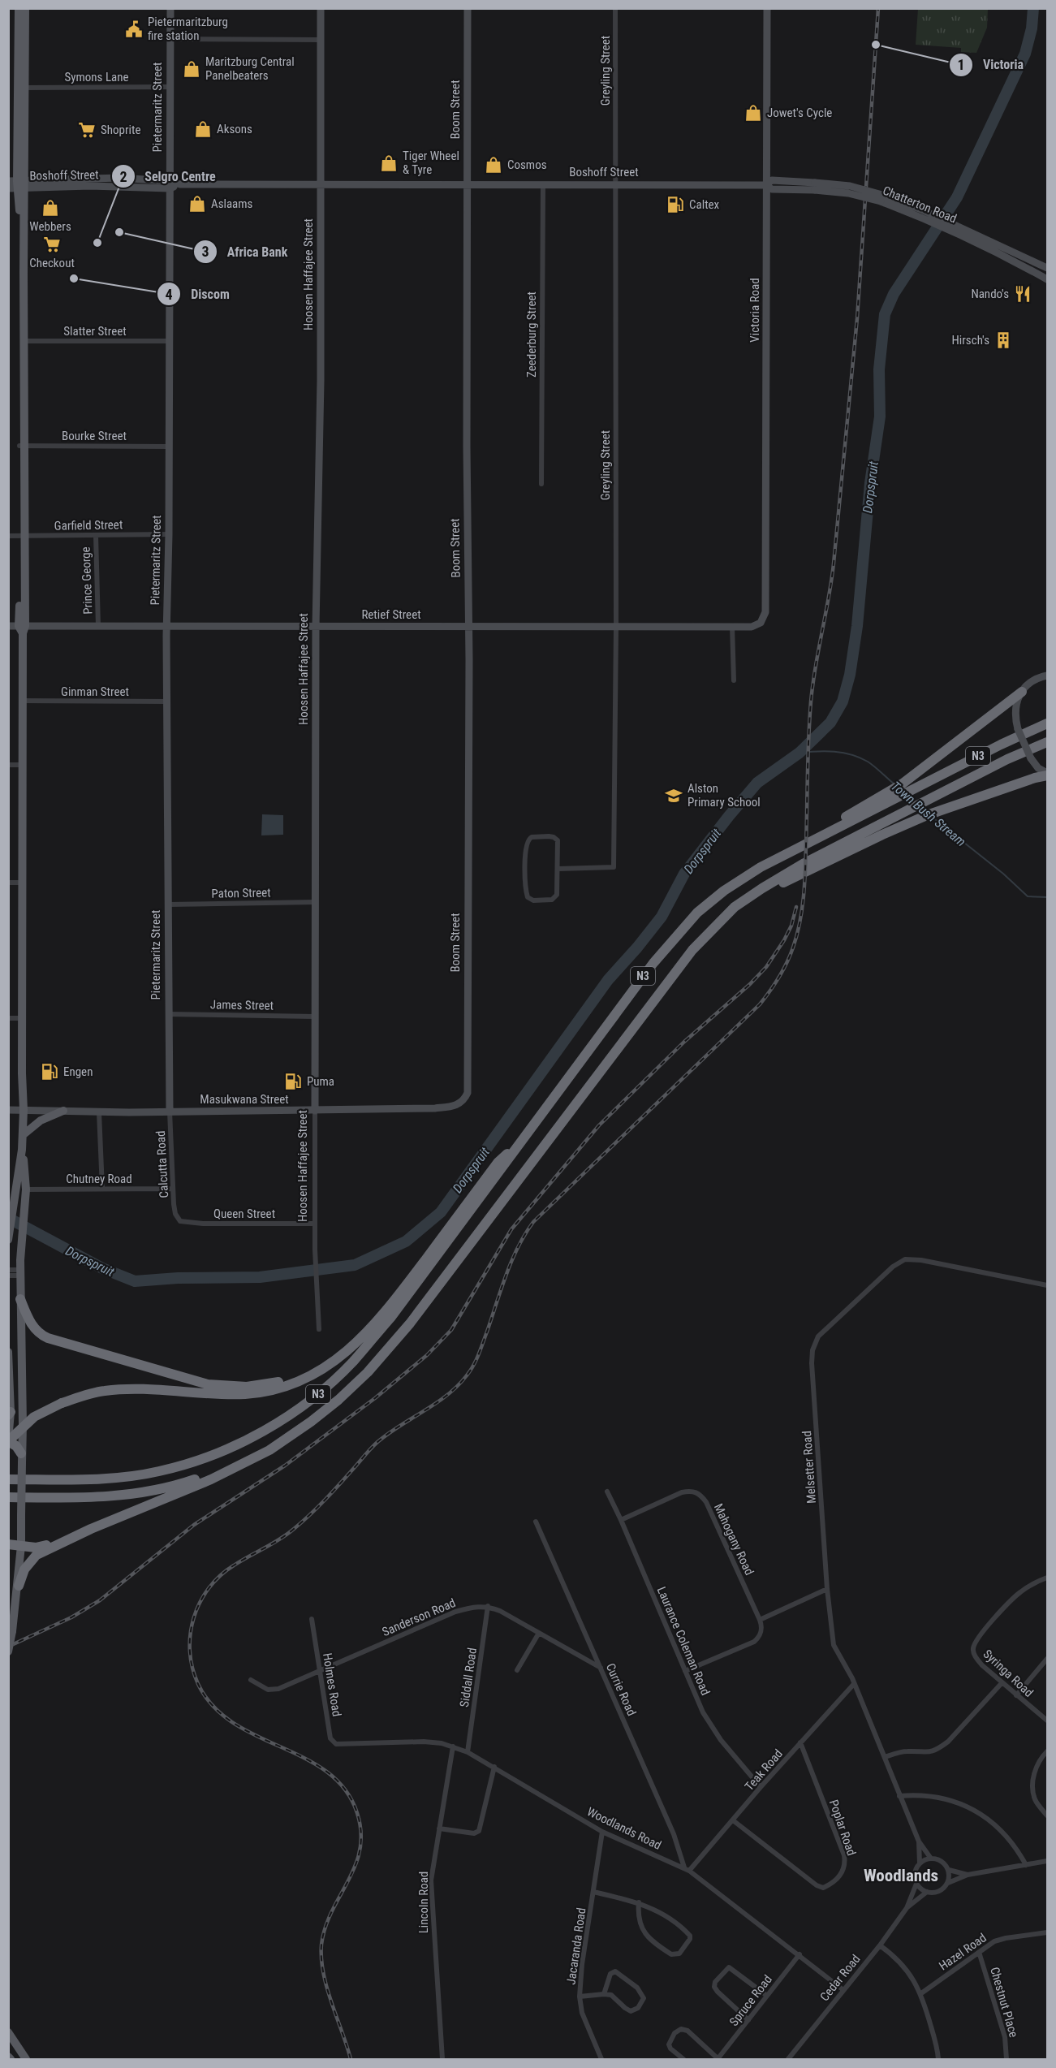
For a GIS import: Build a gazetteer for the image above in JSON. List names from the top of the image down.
{
  "streets": {
    "highway": ["N3"],
    "street": [
      "Greyling Street",
      "Symons Lane",
      "Pietermaritz Street",
      "Boom Street",
      "Boshoff Street",
      "Chatterton Road",
      "Hoosen Haffajee Street",
      "Victoria Road",
      "Slatter Street",
      "Zeederburg Street",
      "Bourke Street",
      "Garfield Street",
      "Prince George",
      "Retief Street",
      "Ginman Street",
      "Paton Street",
      "James Street",
      "Masukwana Street",
      "Calcutta Road",
      "Chutney Road",
      "Queen Street",
      "Melsetter Road",
      "Mahogany Road",
      "Sanderson Road",
      "Laurance Coleman Road",
      "Syringa Road",
      "Siddall Road",
      "Holmes Road",
      "Currie Road",
      "Teak Road",
      "Poplar Road",
      "Woodlands Road",
      "Lincoln Road",
      "Jacaranda Road",
      "Hazel Road",
      "Cedar Road",
      "Spruce Road",
      "Chestnut Place"
    ]
  },
  "crossings": [
    ["Greyling Street", "Boshoff Street"],
    ["Greyling Street", "Retief Street"],
    ["Symons Lane", "Pietermaritz Street"],
    ["Pietermaritz Street", "Boshoff Street"],
    ["Pietermaritz Street", "Slatter Street"],
    ["Pietermaritz Street", "Bourke Street"],
    ["Pietermaritz Street", "Garfield Street"],
    ["Pietermaritz Street", "Retief Street"],
    ["Pietermaritz Street", "Ginman Street"],
    ["Pietermaritz Street", "Paton Street"],
    ["Pietermaritz Street", "James Street"],
    ["Pietermaritz Street", "Masukwana Street"],
    ["Pietermaritz Street", "Calcutta Road"],
    ["Boom Street", "Boshoff Street"],
    ["Boom Street", "Retief Street"],
    ["Boom Street", "Masukwana Street"],
    ["Boshoff Street", "Chatterton Road"],
    ["Boshoff Street", "Hoosen Haffajee Street"],
    ["Boshoff Street", "Victoria Road"],
    ["Boshoff Street", "Zeederburg Street"],
    ["Chatterton Road", "Victoria Road"],
    ["Hoosen Haffajee Street", "Retief Street"],
    ["Hoosen Haffajee Street", "Paton Street"],
    ["Hoosen Haffajee Street", "James Street"],
    ["Hoosen Haffajee Street", "Masukwana Street"],
    ["Hoosen Haffajee Street", "Queen Street"],
    ["Victoria Road", "Retief Street"],
    ["Garfield Street", "Prince George"],
    ["Prince George", "Retief Street"],
    ["Masukwana Street", "Calcutta Road"],
    ["Calcutta Road", "Chutney Road"],
    ["Calcutta Road", "Queen Street"],
    ["Melsetter Road", "Teak Road"],
    ["Melsetter Road", "Cedar Road"],
    ["Mahogany Road", "Laurance Coleman Road"],
    ["Sanderson Road", "Siddall Road"],
    ["Sanderson Road", "Holmes Road"],
    ["Laurance Coleman Road", "Teak Road"],
    ["Siddall Road", "Woodlands Road"],
    ["Holmes Road", "Woodlands Road"],
    ["Currie Road", "Teak Road"],
    ["Currie Road", "Woodlands Road"],
    ["Teak Road", "Poplar Road"],
    ["Teak Road", "Woodlands Road"],
    ["Woodlands Road", "Lincoln Road"],
    ["Woodlands Road", "Jacaranda Road"],
    ["Woodlands Road", "Cedar Road"],
    ["Woodlands Road", "Spruce Road"],
    ["Hazel Road", "Chestnut Place"]
  ],
  "districts": ["Woodlands"],
  "water": ["Dorpspruit", "Town Bush Stream"],
  "places": {
    "public building": ["Pietermaritzburg fire station"],
    "other": [
      "Victoria",
      "Africa Bank",
      "Selgro Centre",
      "Discom"
    ],
    "shop": [
      "Maritzburg Central Panelbeaters",
      "Jowet's Cycle",
      "Aksons",
      "Tiger Wheel & Tyre",
      "Cosmos",
      "Aslaams",
      "Webbers"
    ],
    "supermarket": ["Shoprite", "Checkout"],
    "fuel station": ["Caltex", "Engen", "Puma"],
    "restaurant": ["Nando's"],
    "building": ["Hirsch's"],
    "school or university": ["Alston Primary School"]
  }
}
